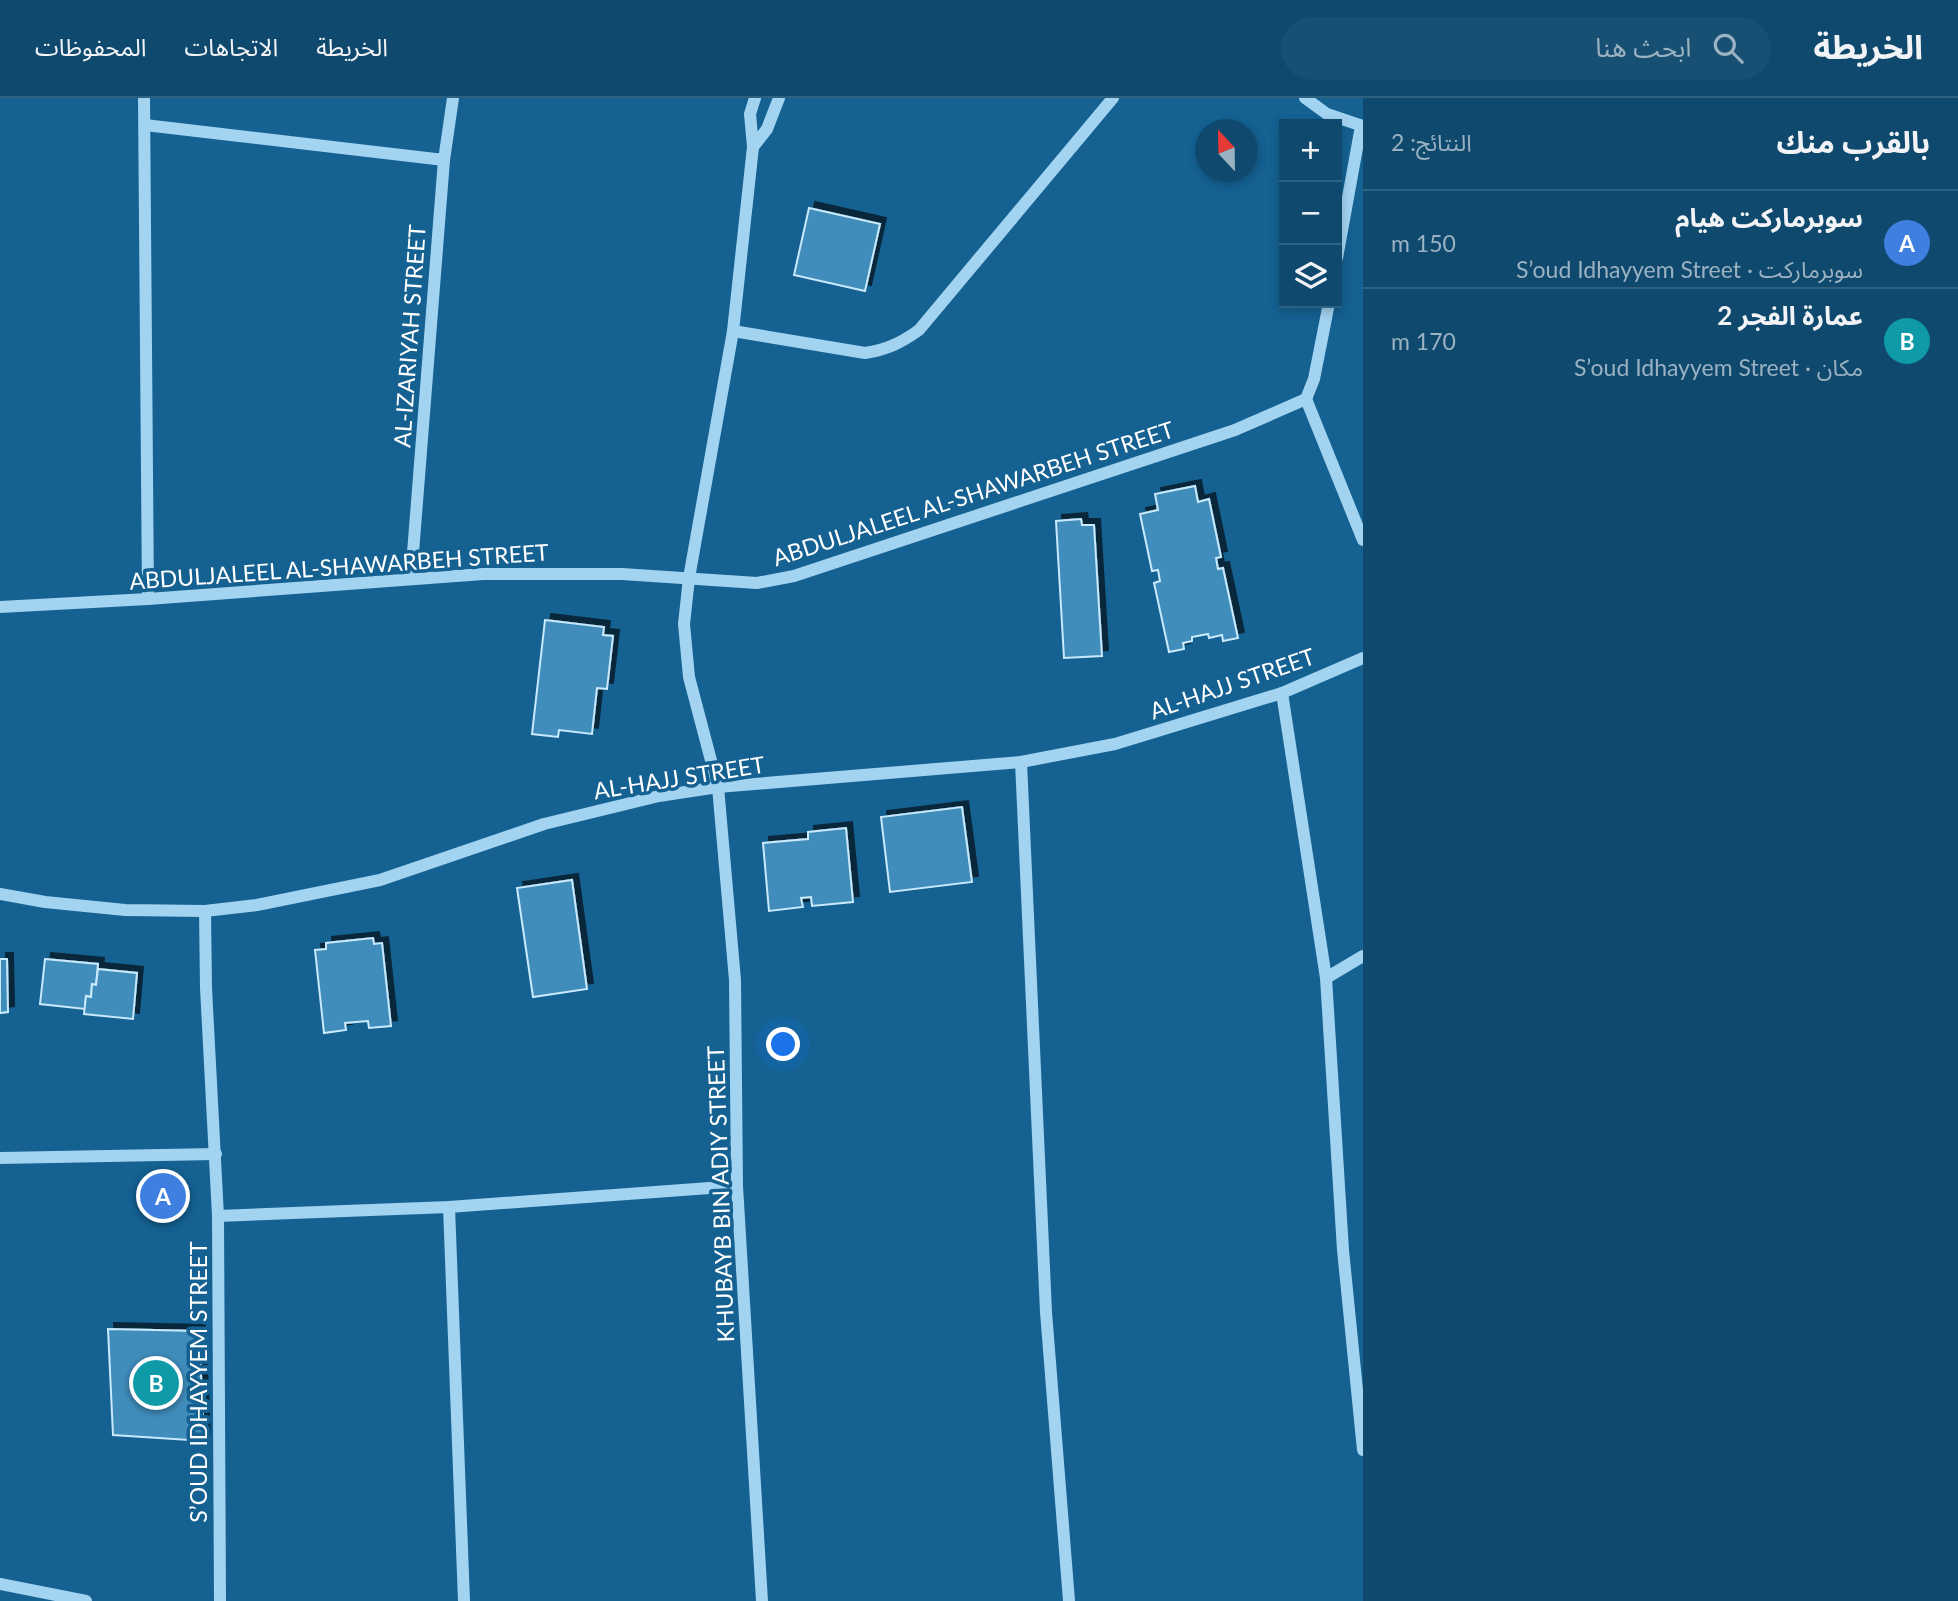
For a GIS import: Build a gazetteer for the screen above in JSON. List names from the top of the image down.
{
  "streets": {
    "street": [
      "AL-IZARIYAH STREET",
      "ABDULJALEEL AL-SHAWARBEH STREET",
      "AL-HAJJ STREET",
      "KHUBAYB BIN ADIY STREET",
      "S’OUD IDHAYYEM STREET"
    ]
  },
  "crossings": [
    ["AL-IZARIYAH STREET", "ABDULJALEEL AL-SHAWARBEH STREET"],
    ["ABDULJALEEL AL-SHAWARBEH STREET", "KHUBAYB BIN ADIY STREET"],
    ["AL-HAJJ STREET", "KHUBAYB BIN ADIY STREET"],
    ["AL-HAJJ STREET", "S’OUD IDHAYYEM STREET"]
  ],
  "north": "top",
  "page": {
    "header": "الخريطة",
    "search": "ابحث هنا",
    "nav": ["الخريطة", "الاتجاهات", "المحفوظات"],
    "heading": ["بالقرب منك", "النتائج: 2"],
    "map_buttons": ["+", "−"],
    "list": [
      {
        "mark": "A",
        "name": "سوبرماركت هيام",
        "note": "سوبرماركت · S’oud Idhayyem Street",
        "value": "150 m"
      },
      {
        "mark": "B",
        "name": "عمارة الفجر 2",
        "note": "مكان · S’oud Idhayyem Street",
        "value": "170 m"
      }
    ],
    "pins": ["A", "B"]
  }
}
